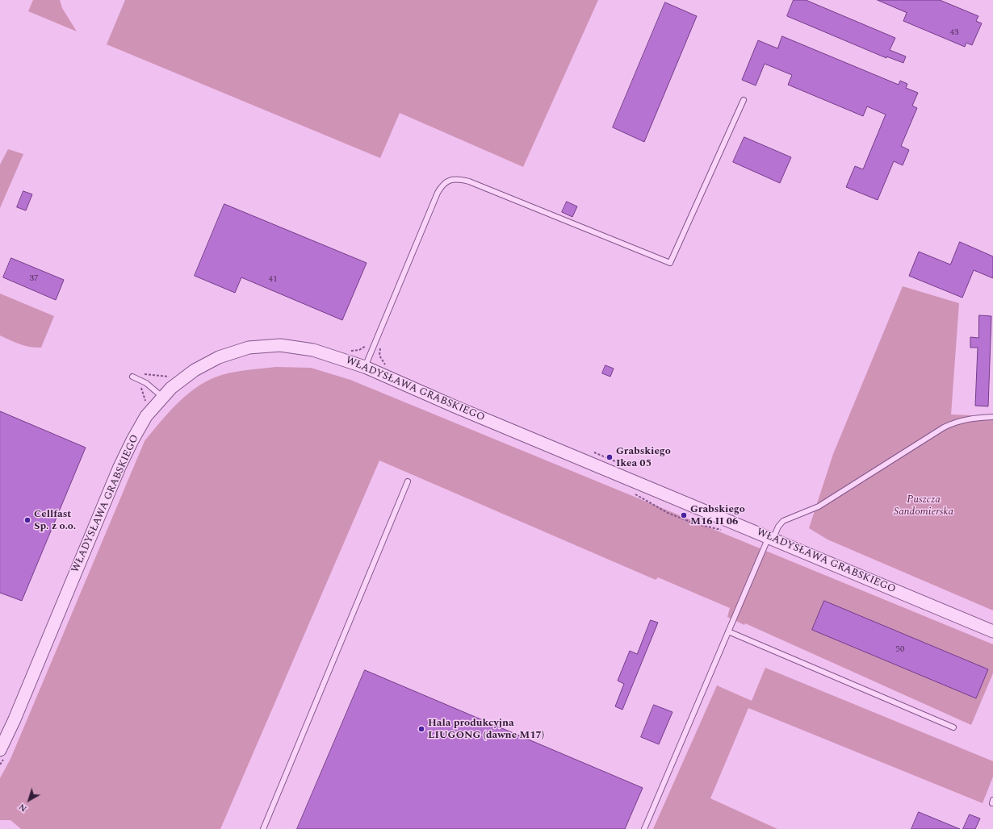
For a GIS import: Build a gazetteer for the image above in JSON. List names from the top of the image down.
{
  "streets": {
    "street": ["WŁADYSŁAWA GRABSKIEGO"]
  },
  "parks": ["Puszcza Sandomierska"],
  "places": [
    "Grabskiego Ikea 05",
    "Grabskiego M16 II 06",
    "Cellfast Sp. z o.o.",
    "Hala produkcyjna LIUGONG (dawne M17)"
  ],
  "house_numbers": [
    "43",
    "37",
    "41",
    "50"
  ],
  "north": "bottom left"
}
